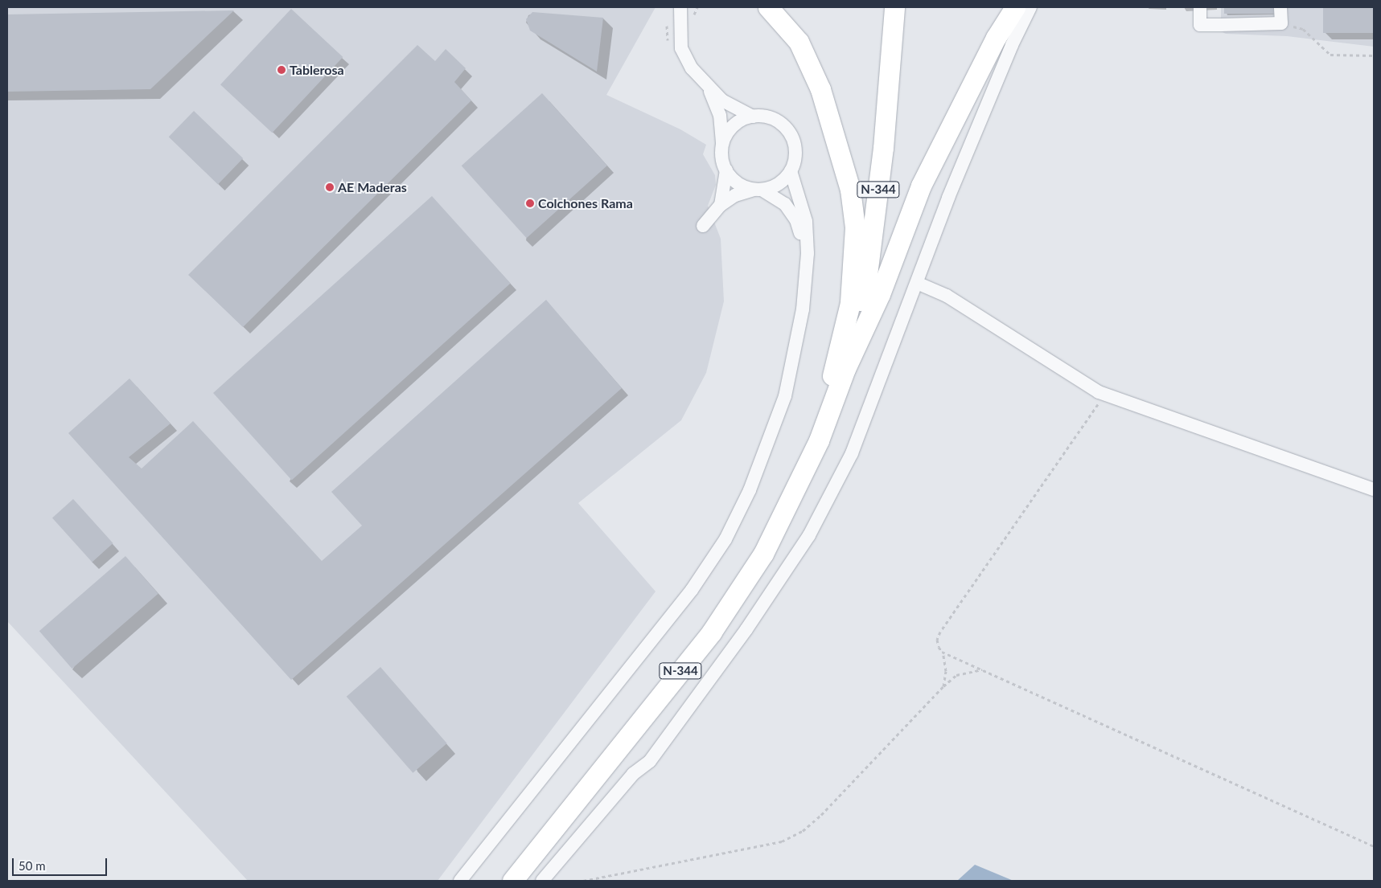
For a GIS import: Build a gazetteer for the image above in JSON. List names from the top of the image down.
{
  "streets": {
    "highway": ["N-344"]
  },
  "places": ["Tablerosa", "AE Maderas", "Colchones Rama"],
  "scale_bar": "50 m"
}
